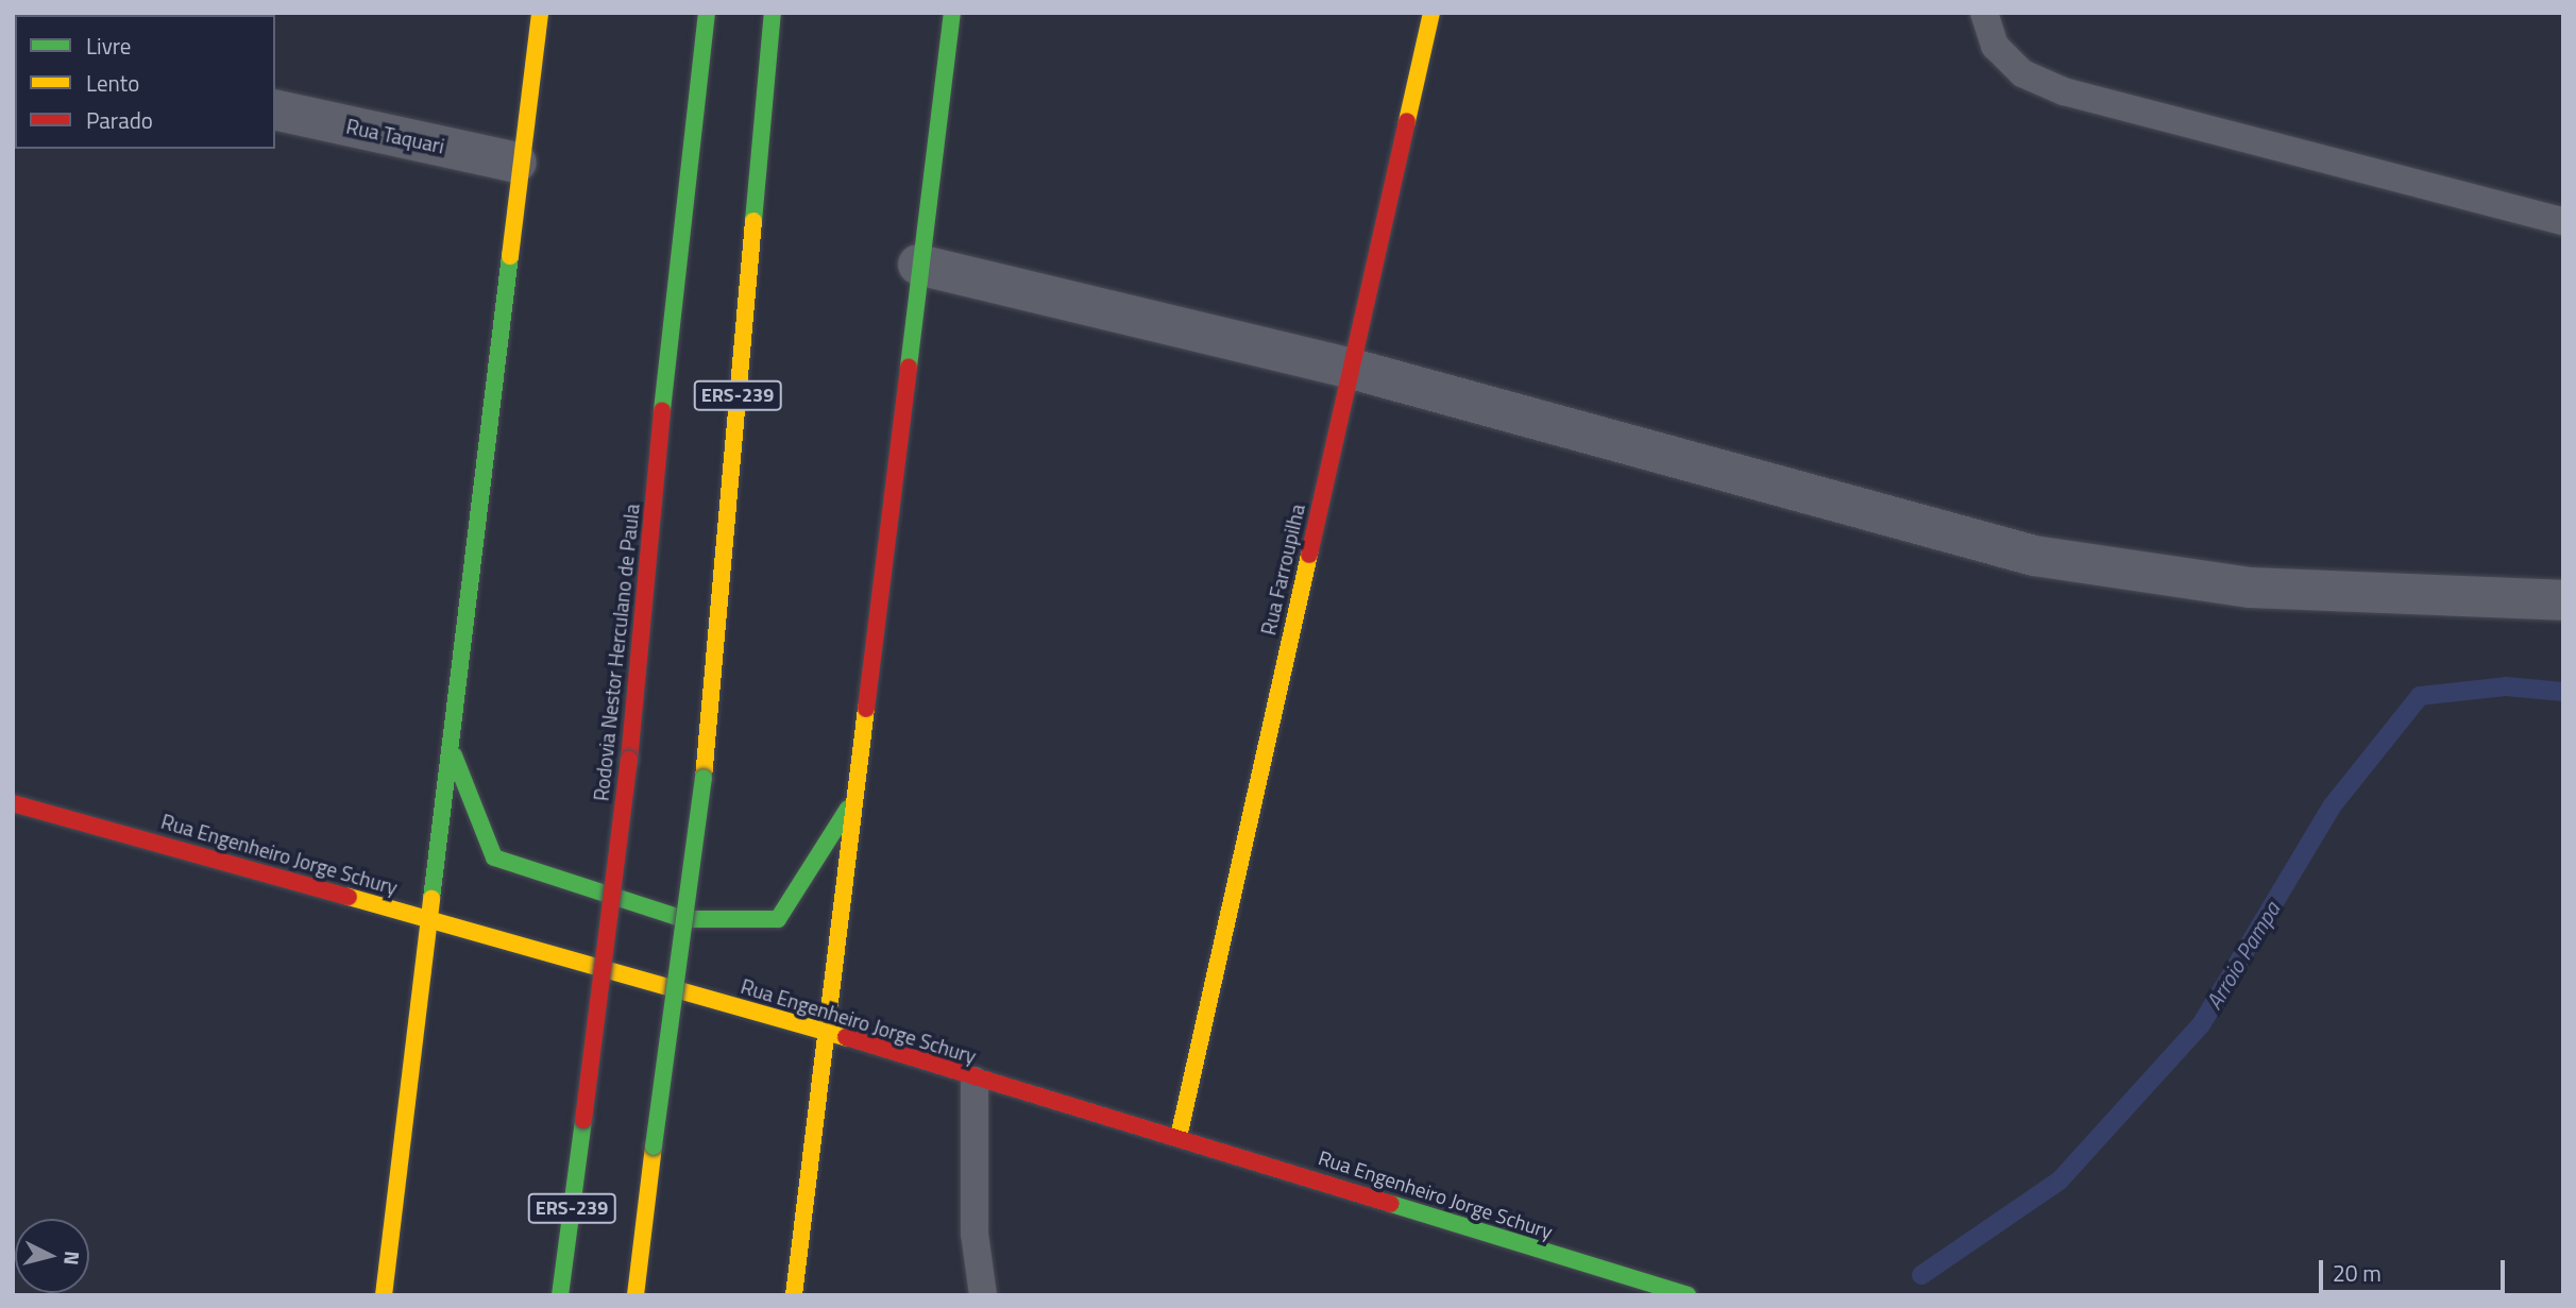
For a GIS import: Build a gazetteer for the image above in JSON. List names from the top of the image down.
{
  "streets": {
    "main road": [
      "ERS-239",
      "Rua Farroupilha",
      "Rodovia Nestor Herculano de Paula",
      "Rua Engenheiro Jorge Schury"
    ],
    "street": ["Rua Taquari"]
  },
  "crossings": [
    ["Rua Farroupilha", "Rua Engenheiro Jorge Schury"]
  ],
  "water": ["Arroio Pampa"],
  "legend": ["Livre", "Lento", "Parado"],
  "scale_bar": "20 m",
  "north": "right"
}
